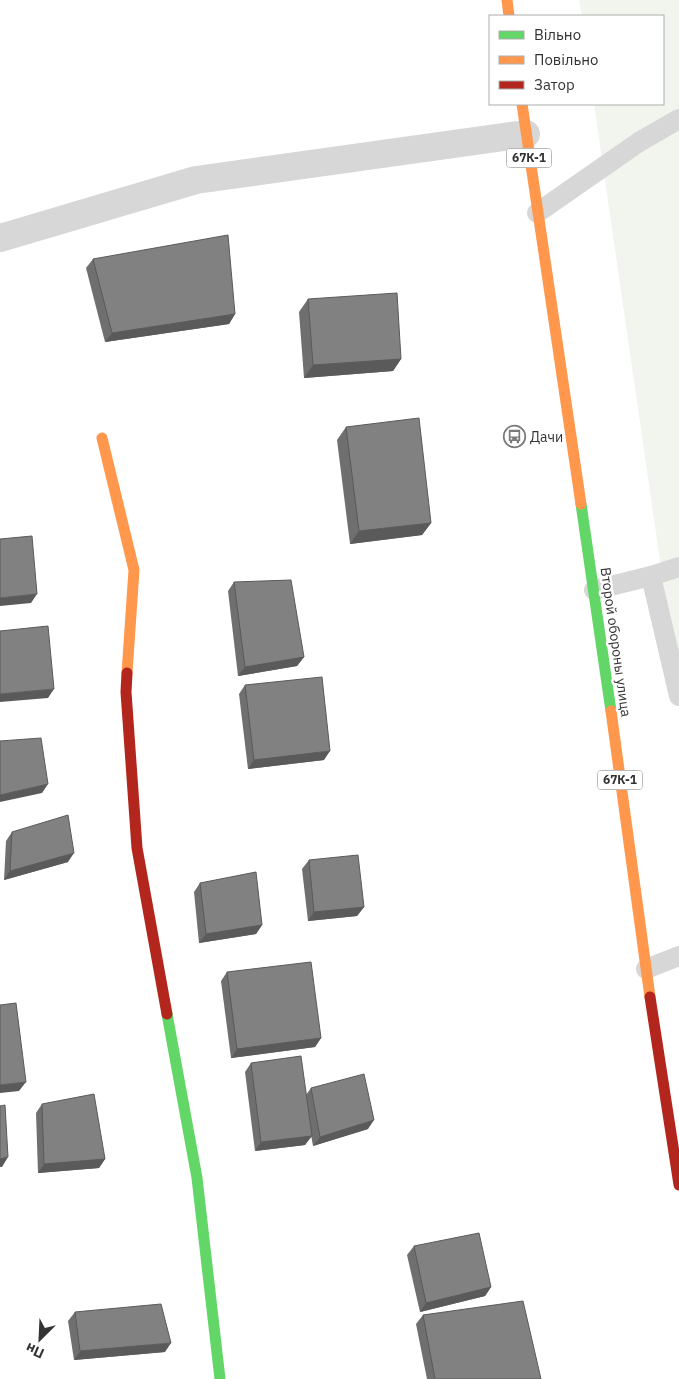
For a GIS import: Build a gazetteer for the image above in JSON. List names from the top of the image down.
{
  "streets": {
    "main road": ["67К-1", "Второй обороны улица"]
  },
  "places": {
    "bus stop": ["Дачи"]
  },
  "legend": ["Вільно", "Повільно", "Затор"],
  "north": "bottom left"
}
